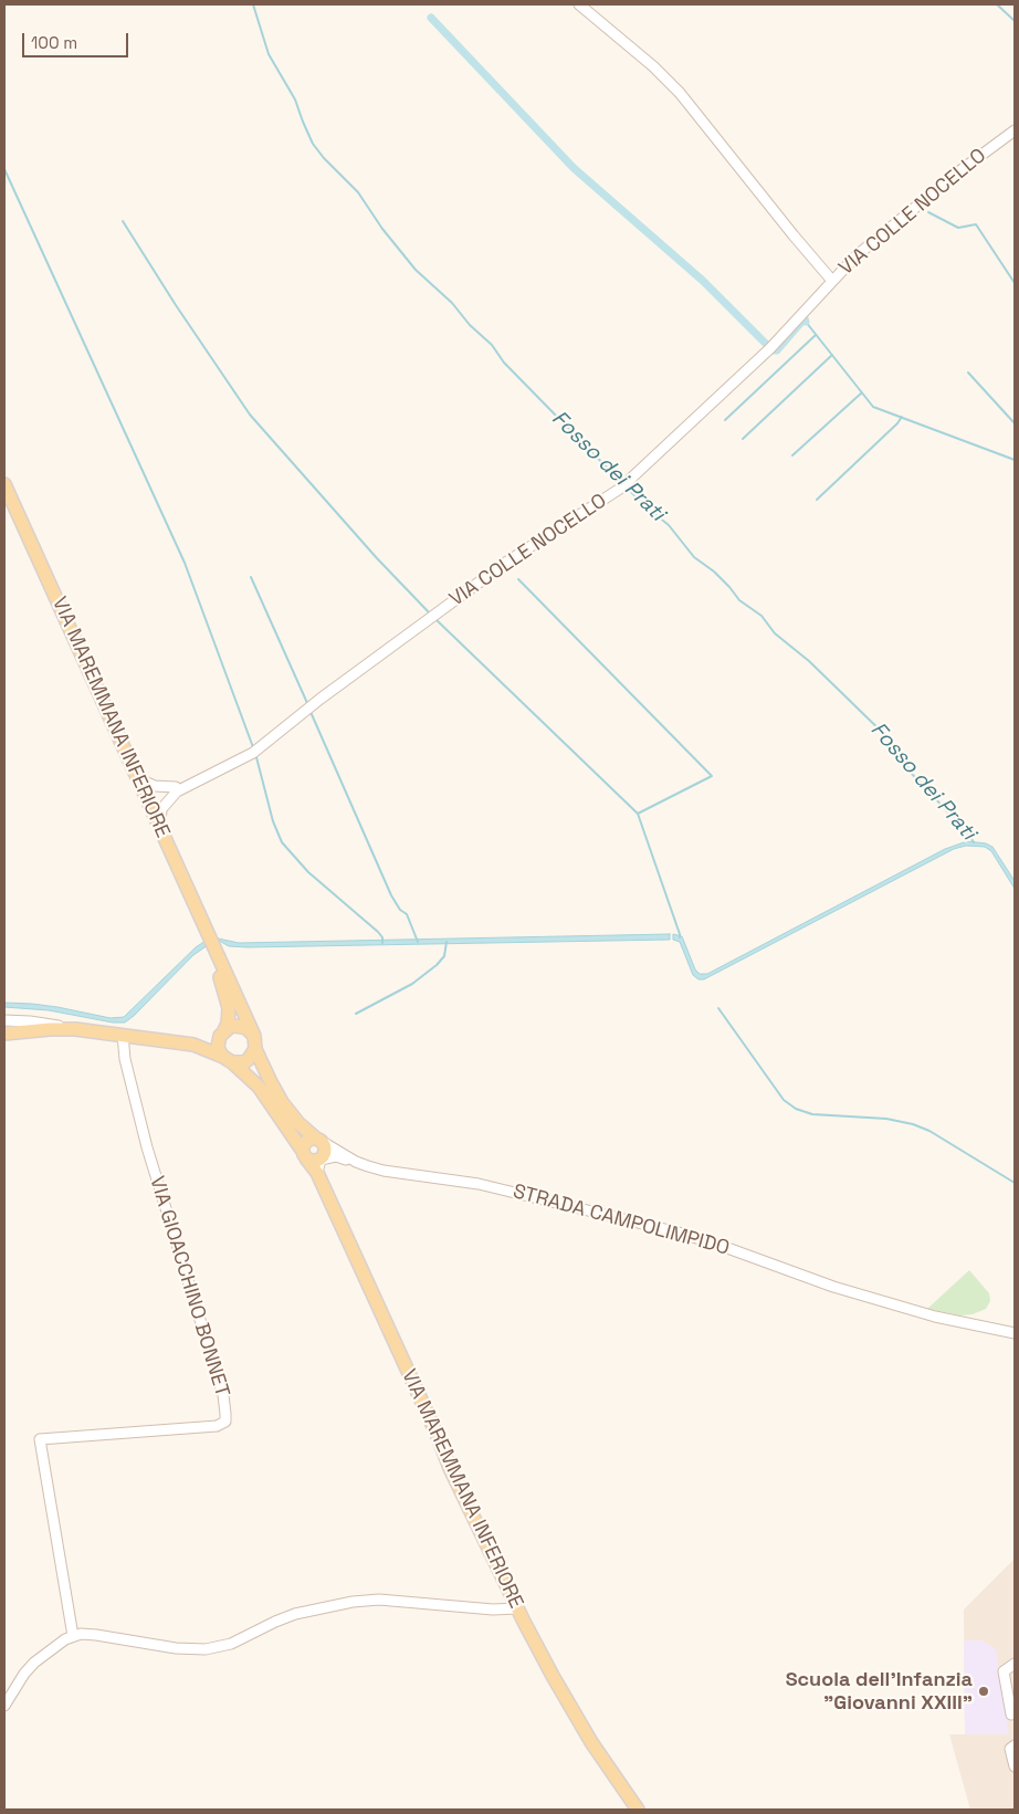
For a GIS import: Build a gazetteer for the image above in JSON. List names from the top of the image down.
{
  "streets": {
    "main road": ["VIA MAREMMANA INFERIORE"],
    "street": ["VIA COLLE NOCELLO", "STRADA CAMPOLIMPIDO", "VIA GIOACCHINO BONNET"]
  },
  "crossings": [
    ["VIA MAREMMANA INFERIORE", "STRADA CAMPOLIMPIDO"]
  ],
  "water": ["Fosso dei Prati"],
  "places": ["Scuola dell'Infanzia \"Giovanni XXIII\""],
  "scale_bar": "100 m"
}
